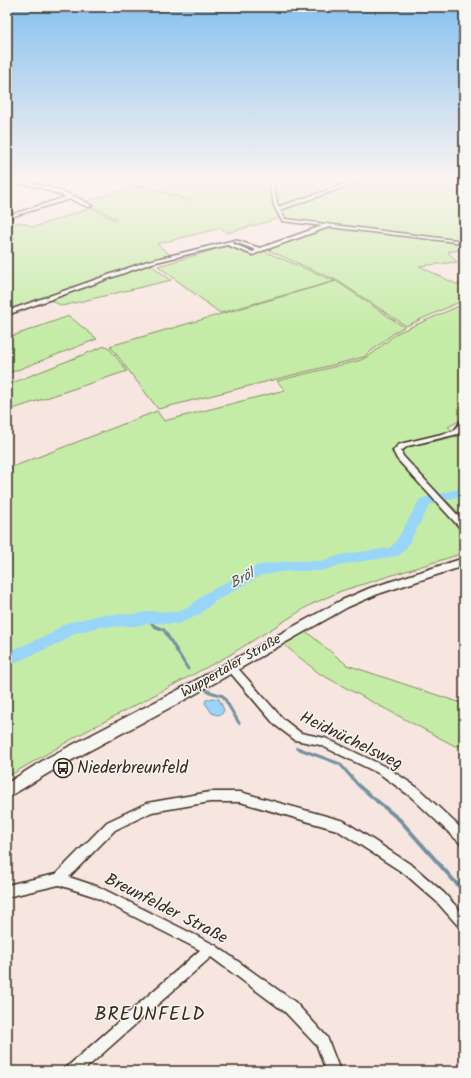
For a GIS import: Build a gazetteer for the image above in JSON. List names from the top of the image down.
{
  "streets": {
    "main road": ["Wuppertaler Straße"],
    "street": ["Heidnüchelsweg", "Breunfelder Straße"]
  },
  "crossings": [
    ["Wuppertaler Straße", "Heidnüchelsweg"]
  ],
  "districts": ["BREUNFELD"],
  "water": ["Bröl"],
  "places": {
    "bus stop": ["Niederbreunfeld"]
  }
}
